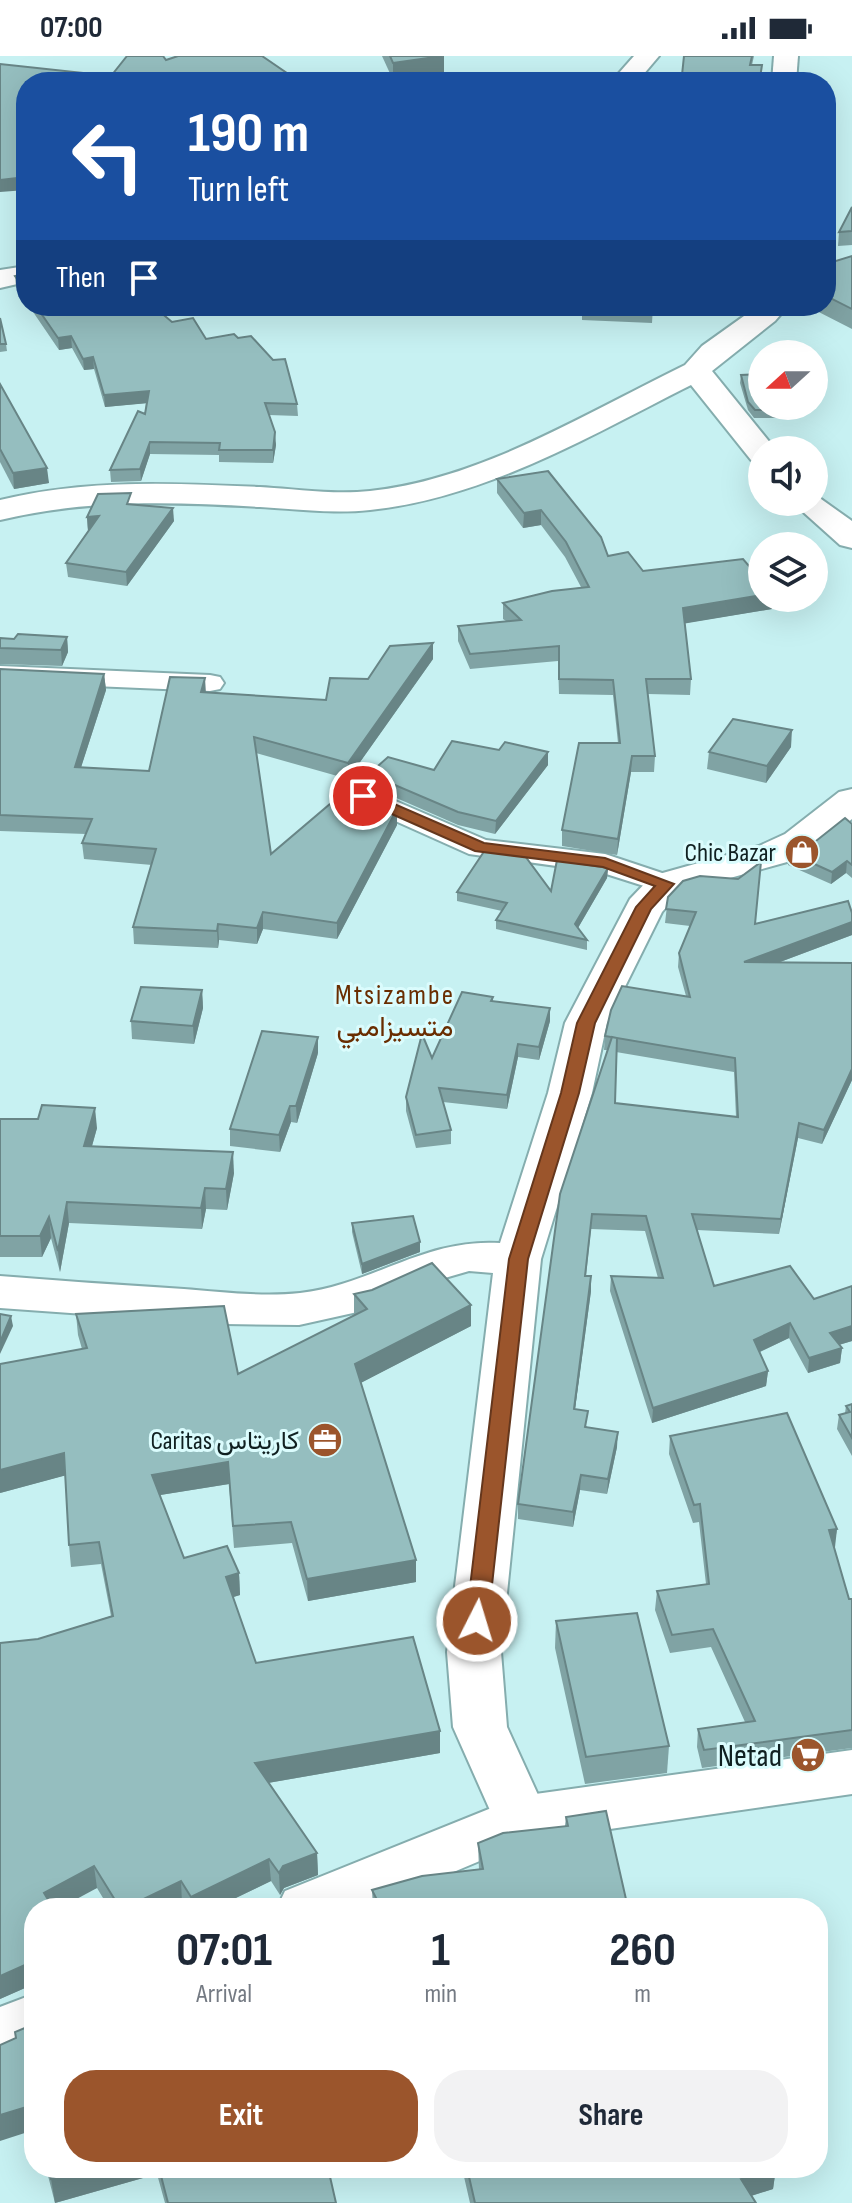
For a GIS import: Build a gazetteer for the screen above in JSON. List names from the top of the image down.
{
  "districts": ["Mtsizambe متسيزامبي"],
  "places": {
    "shop": ["Chic Bazar"],
    "office": ["Caritas كاريتاس"],
    "supermarket": ["Netad"]
  },
  "north": "left",
  "page": {
    "status": "07:00",
    "turn": ["190 m", "Turn left"],
    "then": "Then",
    "eta": [
      "07:01",
      "Arrival",
      "1",
      "min",
      "260",
      "m"
    ],
    "buttons": ["Exit", "Share"]
  }
}
